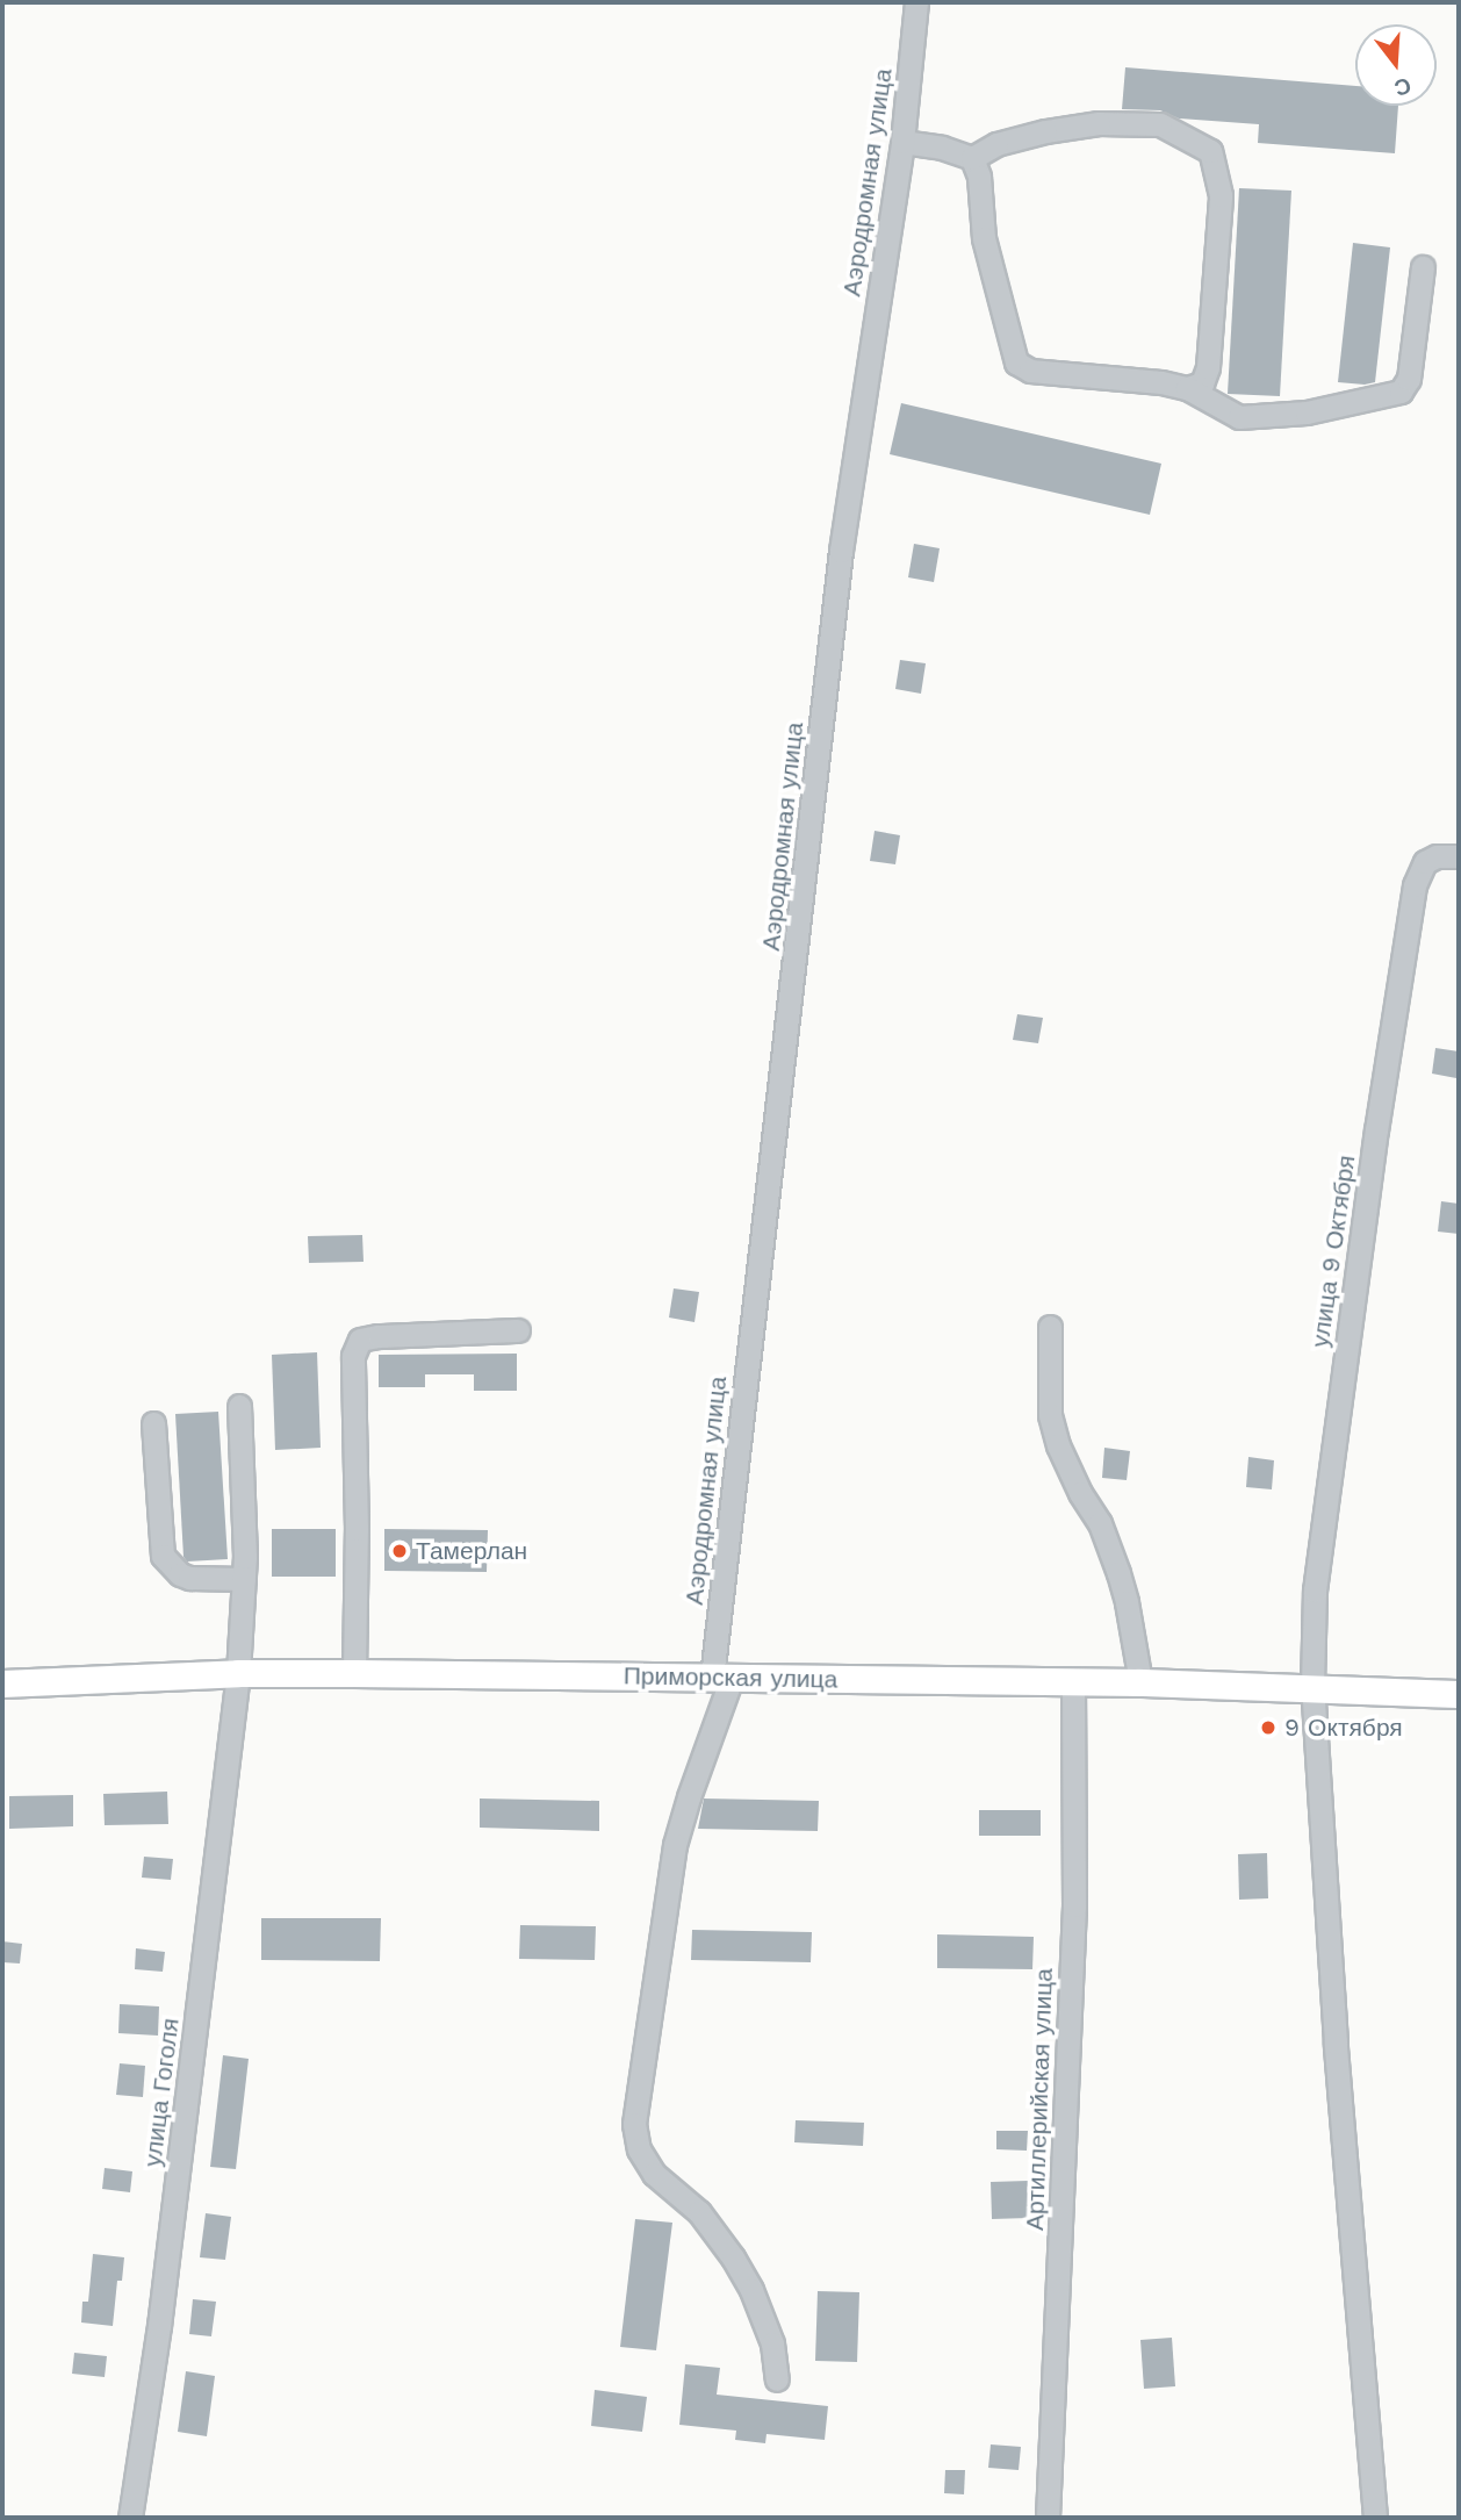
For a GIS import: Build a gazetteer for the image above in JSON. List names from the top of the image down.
{
  "streets": {
    "main road": ["Приморская улица"],
    "lane": [
      "Аэродромная улица",
      "улица 9 Октября",
      "улица Гоголя",
      "Артиллерийская улица"
    ]
  },
  "crossings": [
    ["Аэродромная улица", "Приморская улица"],
    ["улица 9 Октября", "Приморская улица"],
    ["Приморская улица", "улица Гоголя"],
    ["Приморская улица", "Артиллерийская улица"]
  ],
  "places": ["Тамерлан", "9 Октября"],
  "north": "bottom"
}
